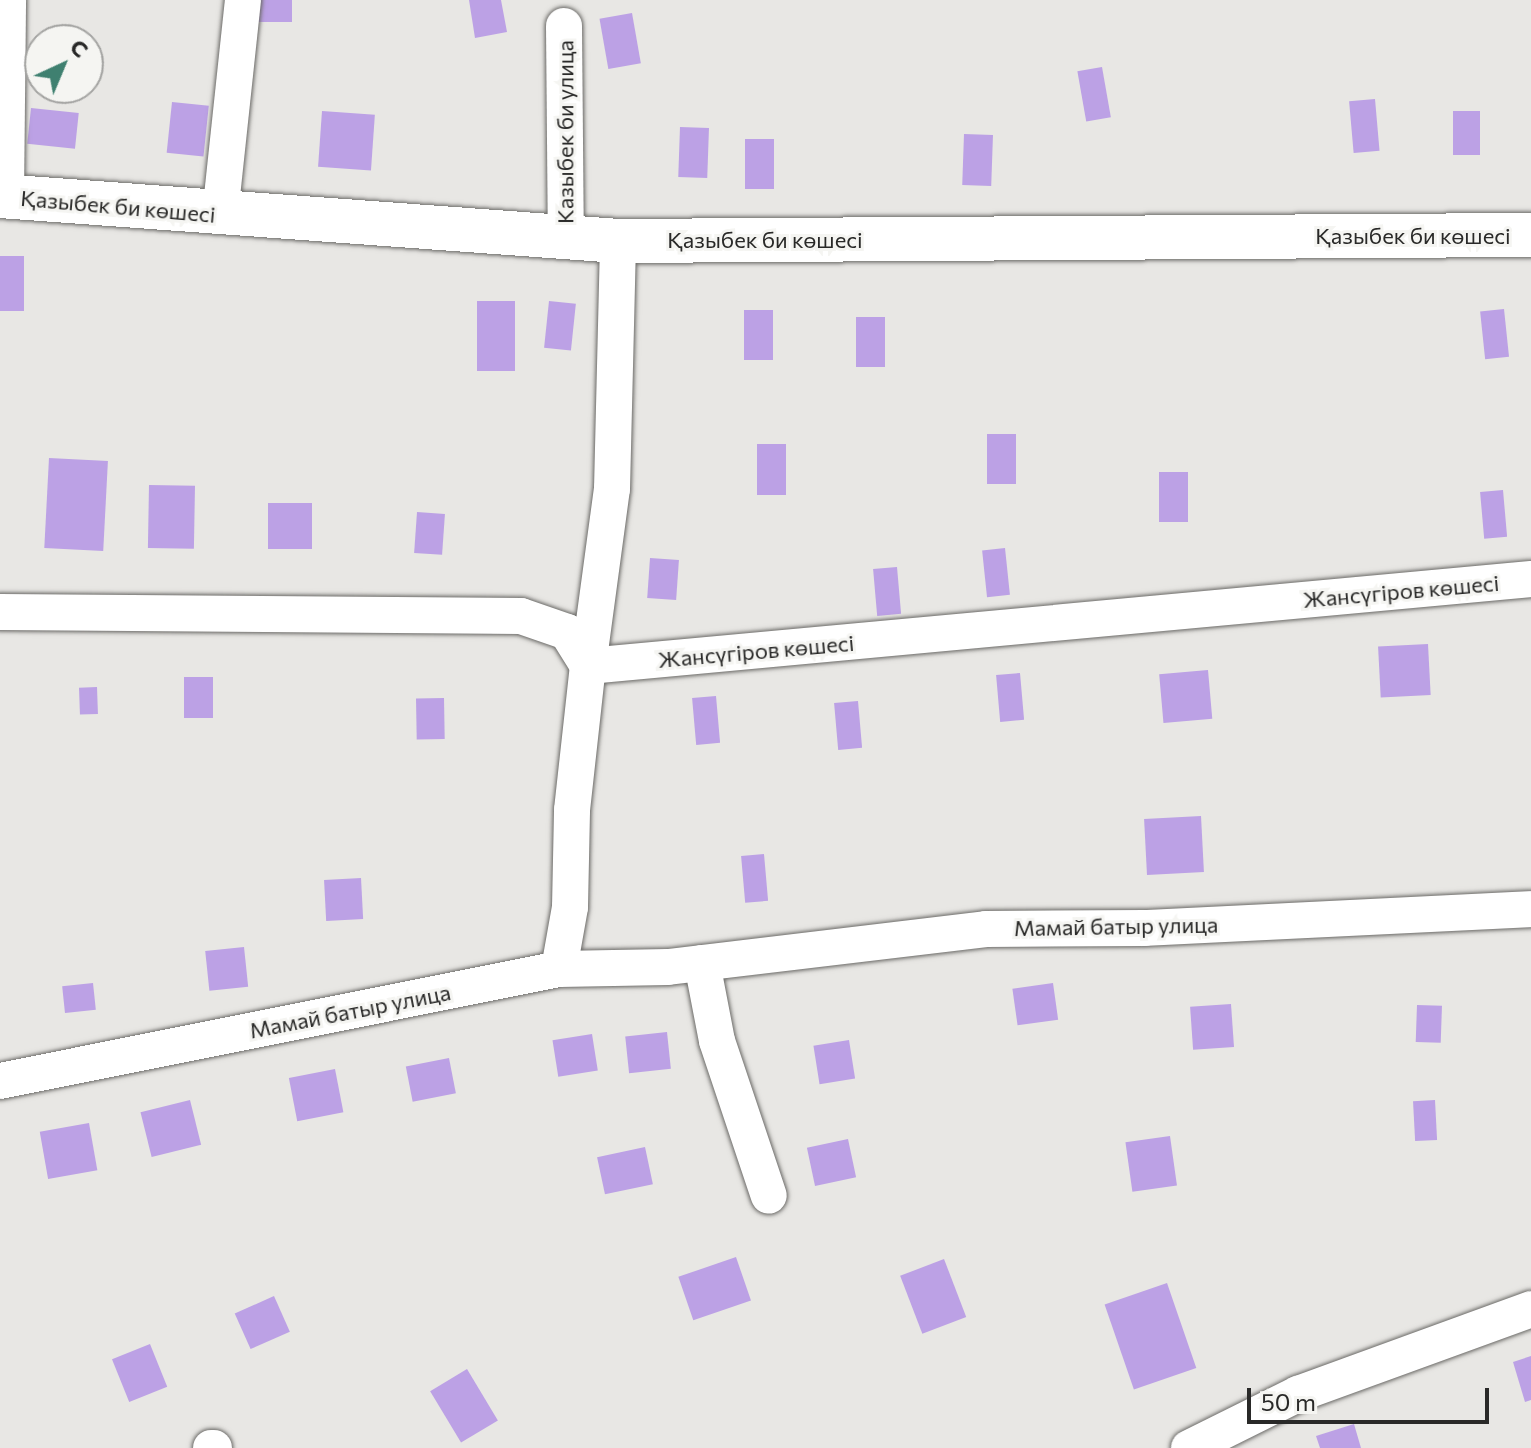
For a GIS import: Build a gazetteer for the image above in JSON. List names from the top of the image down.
{
  "streets": {
    "main road": ["Қазыбек би көшесі"],
    "street": ["Казыбек би улица", "Жансүгіров көшесі", "Мамай батыр улица"]
  },
  "crossings": [
    ["Казыбек би улица", "Қазыбек би көшесі"]
  ],
  "scale_bar": "50 m",
  "north": "top right"
}
